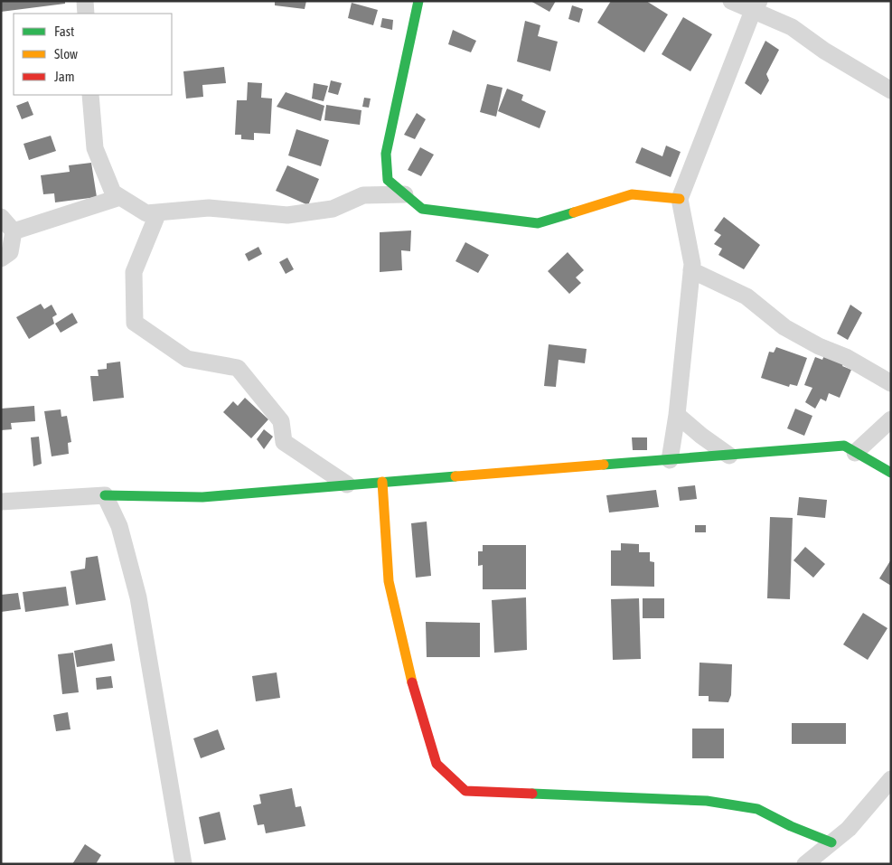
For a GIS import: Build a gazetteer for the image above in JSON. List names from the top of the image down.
{
  "legend": ["Fast", "Slow", "Jam"]
}
